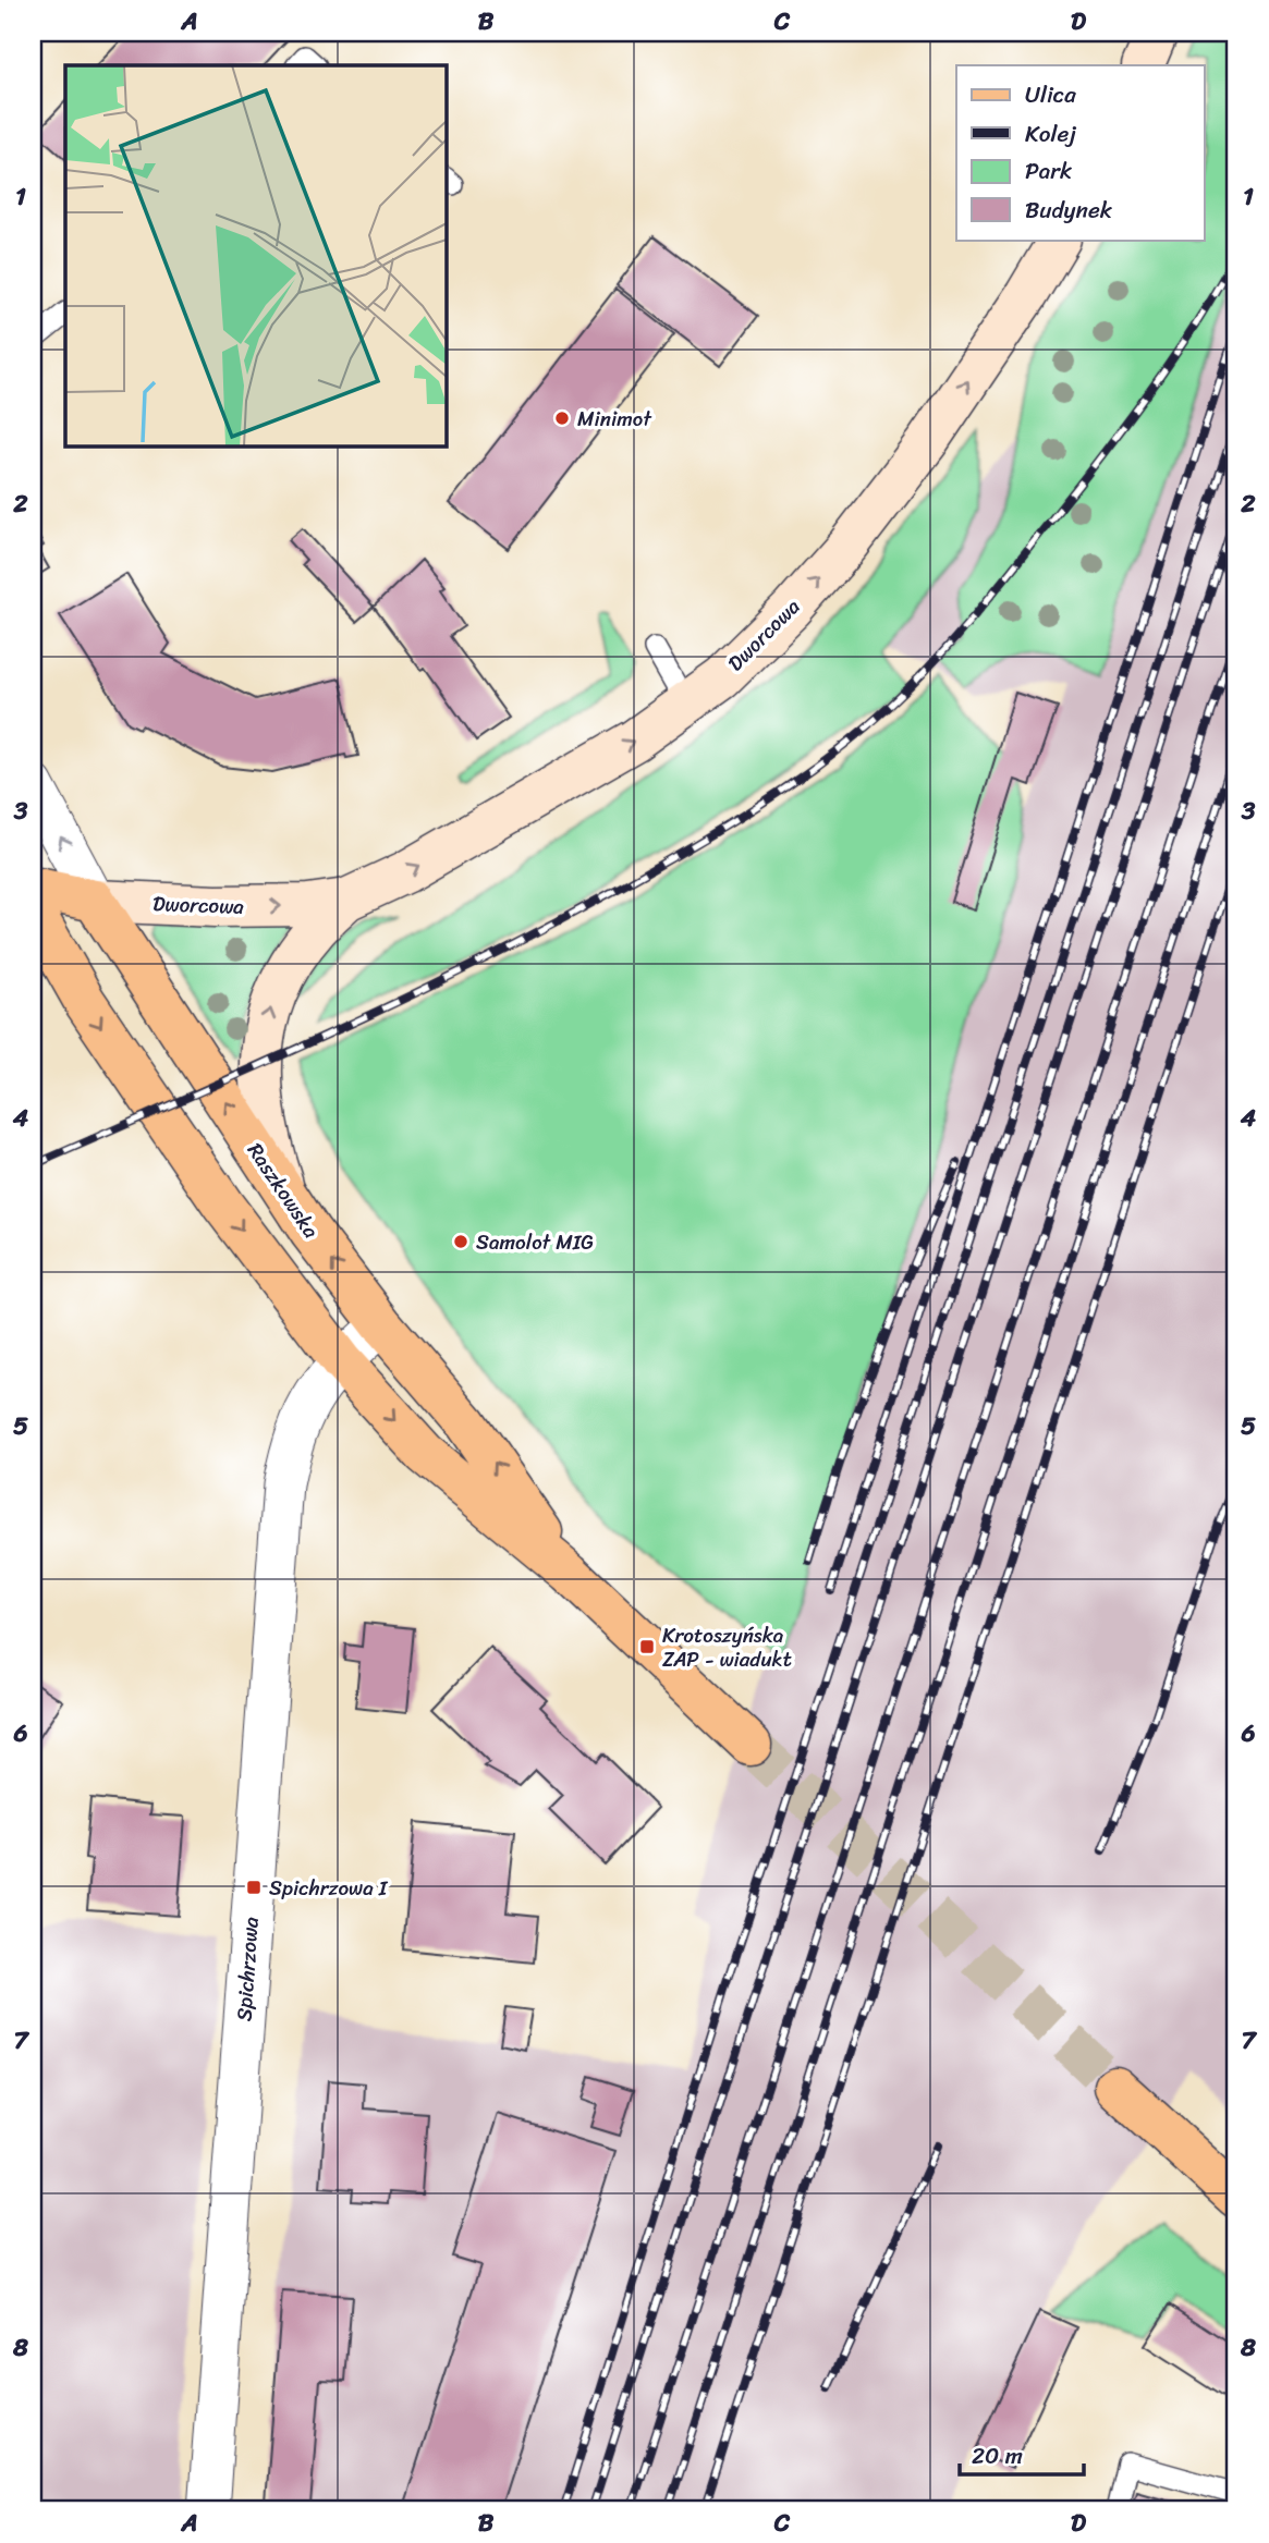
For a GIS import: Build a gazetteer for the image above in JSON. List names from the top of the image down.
{
  "streets": {
    "main road": ["Dworcowa", "Raszkowska"],
    "street": ["Spichrzowa"]
  },
  "crossings": [
    ["Dworcowa", "Raszkowska"],
    ["Raszkowska", "Spichrzowa"]
  ],
  "one_way": ["Dworcowa"],
  "places": {
    "other": ["Minimot", "Samolot MIG"],
    "transit": ["Krotoszyńska ZAP - wiadukt", "Spichrzowa I"]
  },
  "legend": [
    "Ulica",
    "Kolej",
    "Park",
    "Budynek"
  ],
  "scale_bar": "20 m",
  "grid": {
    "columns": [
      "A",
      "B",
      "C",
      "D"
    ],
    "rows": [
      "1",
      "2",
      "3",
      "4",
      "5",
      "6",
      "7",
      "8"
    ]
  }
}
